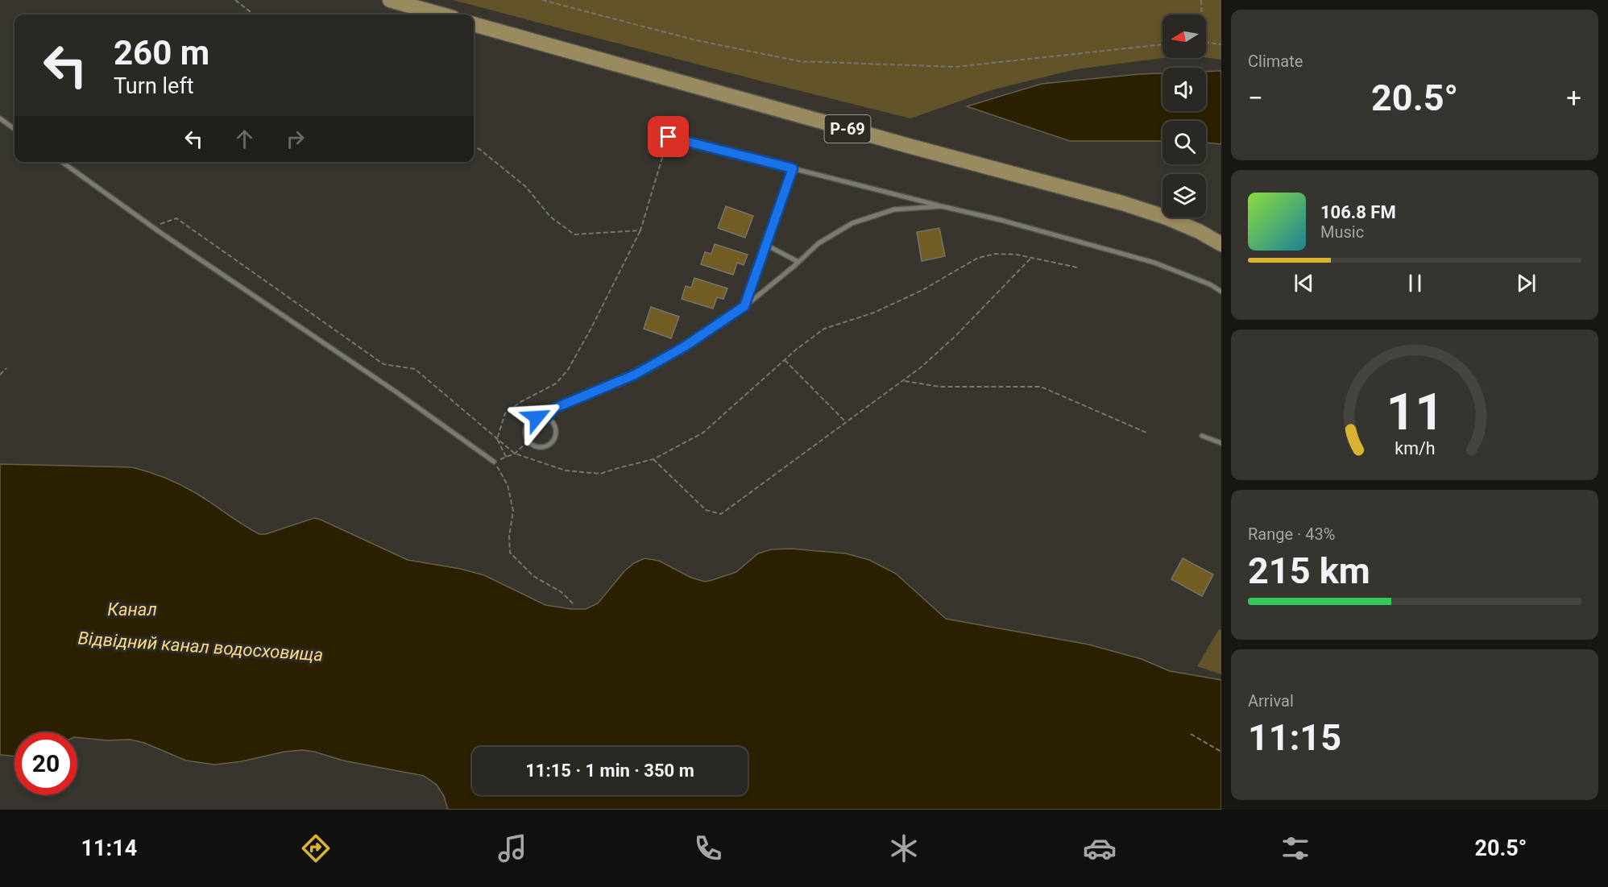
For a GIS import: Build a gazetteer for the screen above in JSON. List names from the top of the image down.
{
  "streets": {
    "main road": ["Р-69"]
  },
  "water": ["Канал", "Відвідний канал водосховища"],
  "north": "left",
  "page": {
    "tile": [
      "Climate",
      ["Range · 43%", "215 km"],
      ["Arrival", "11:15"]
    ],
    "turn": ["260 m", "Turn left"],
    "heat": ["−", "20.5°", "+"],
    "song": ["106.8 FM", "Music"],
    "limit": "20",
    "trip": "11:15 · 1 min · 350 m",
    "tabs": ["11:14", "20.5°"],
    "gauge": ["11", "km/h"]
  }
}
